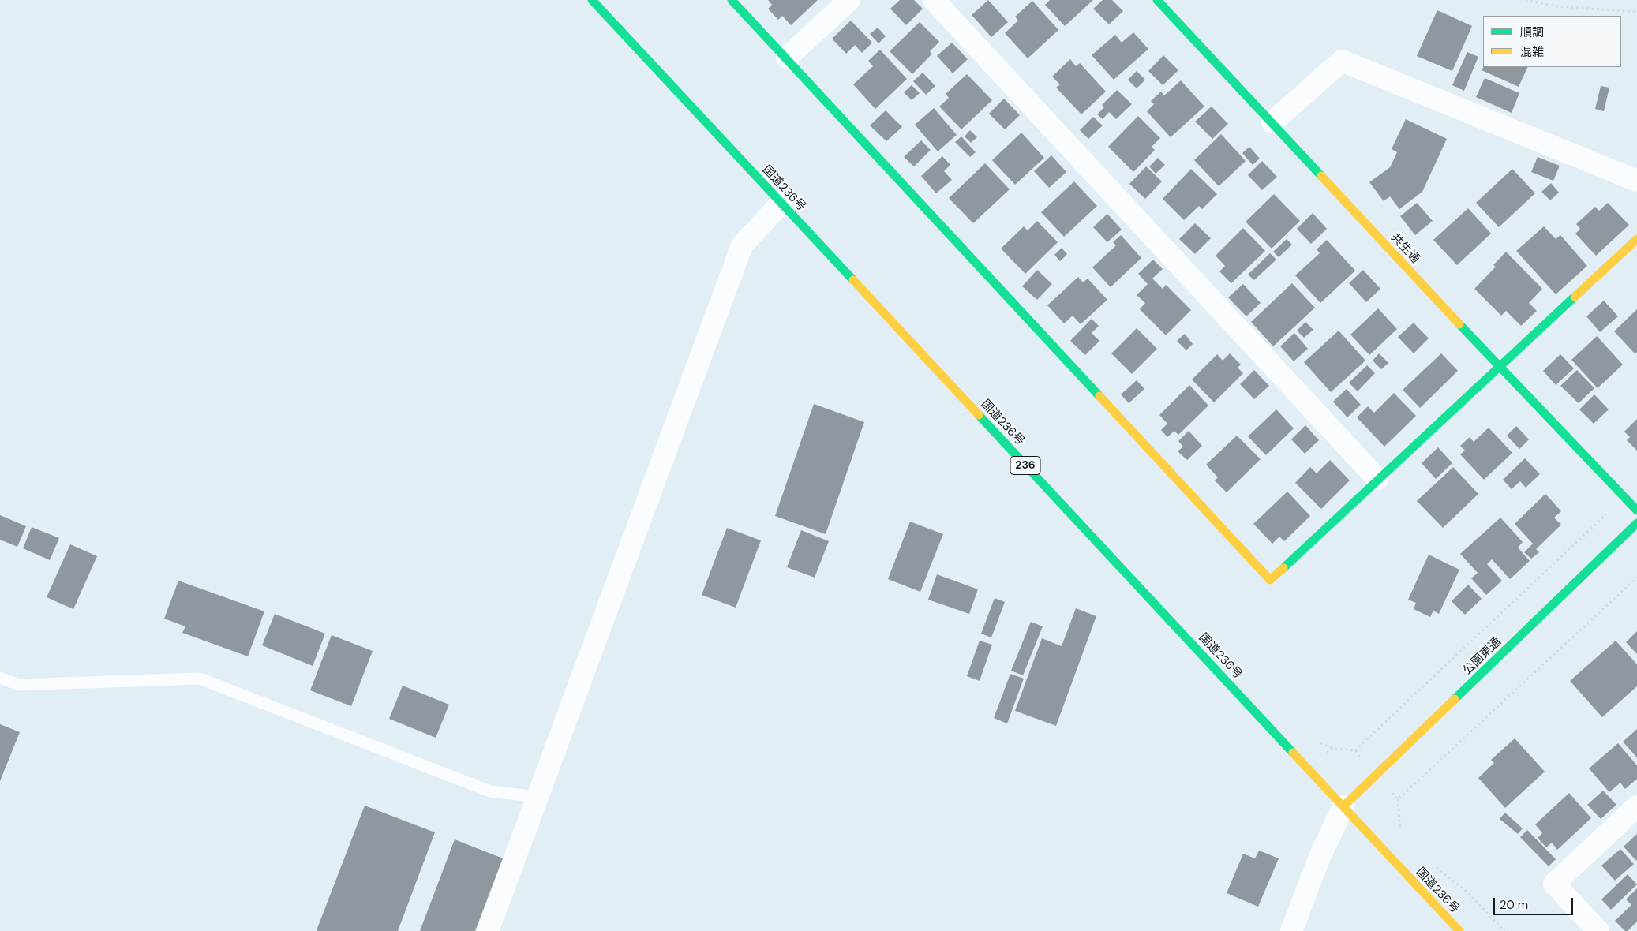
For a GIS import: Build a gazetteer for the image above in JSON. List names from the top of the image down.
{
  "streets": {
    "main road": [
      "国道236号",
      "共生通",
      "236",
      "公園東通"
    ]
  },
  "crossings": [
    ["国道236号", "公園東通"]
  ],
  "legend": ["順調", "混雑"],
  "scale_bar": "20 m"
}
